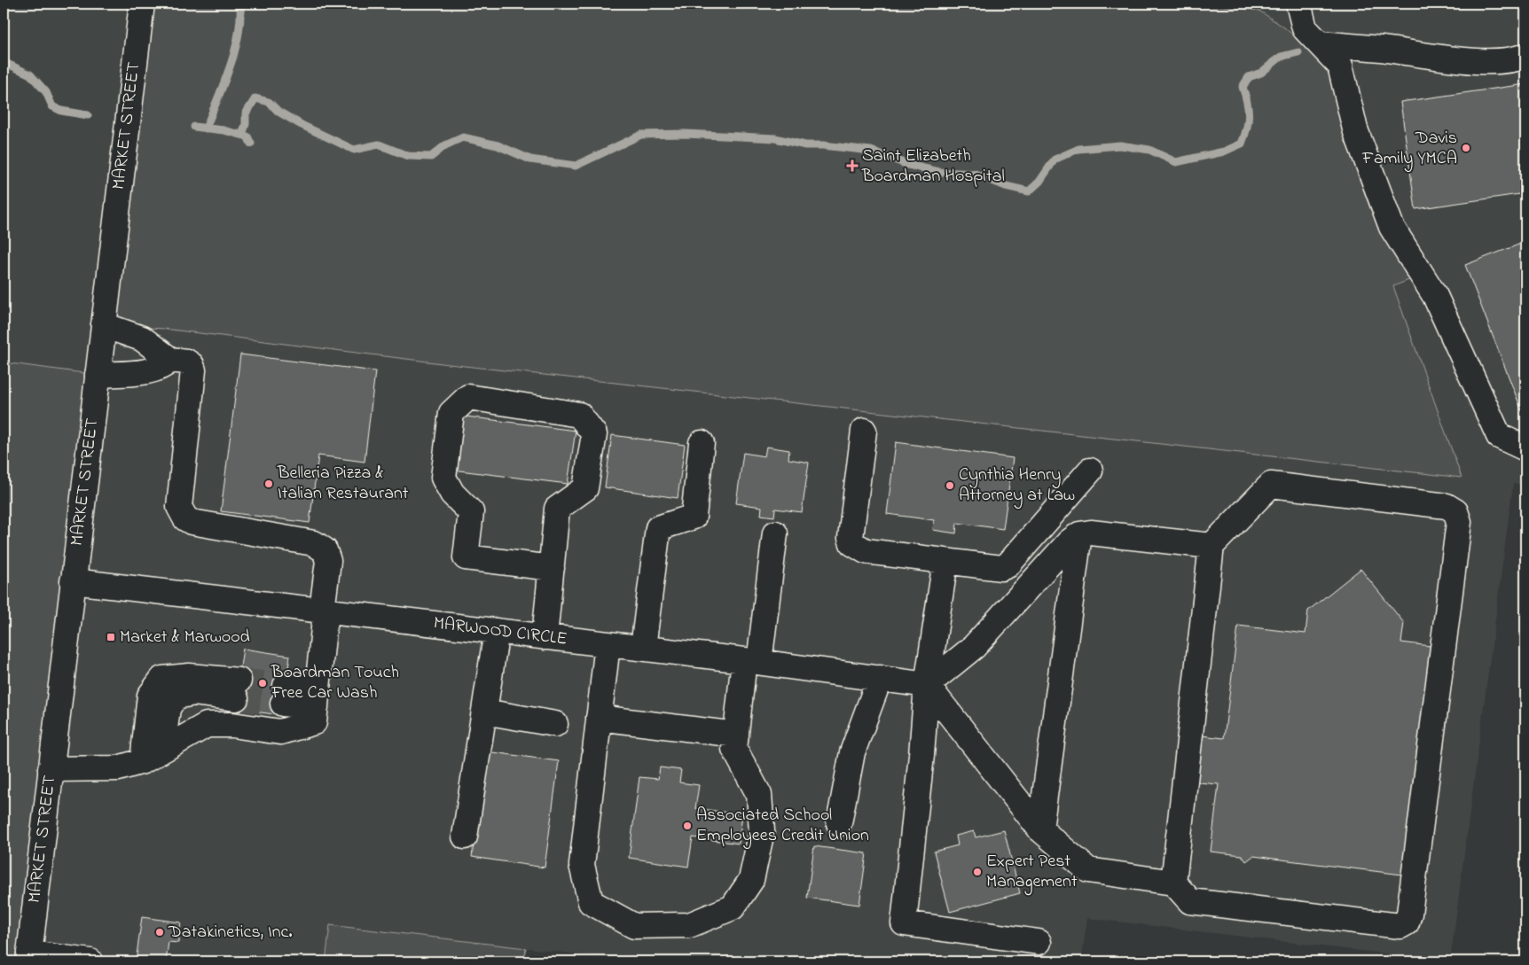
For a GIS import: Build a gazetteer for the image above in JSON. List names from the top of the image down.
{
  "streets": {
    "main road": ["MARKET STREET", "MARWOOD CIRCLE"]
  },
  "crossings": [
    ["MARKET STREET", "MARWOOD CIRCLE"]
  ],
  "places": {
    "other": [
      "Davis Family YMCA",
      "Belleria Pizza & Italian Restaurant",
      "Cynthia Henry Attorney at Law",
      "Boardman Touch Free Car Wash",
      "Associated School Employees Credit Union",
      "Expert Pest Management",
      "Datakinetics, Inc."
    ],
    "health": ["Saint Elizabeth Boardman Hospital"],
    "transit": ["Market & Marwood"]
  }
}
